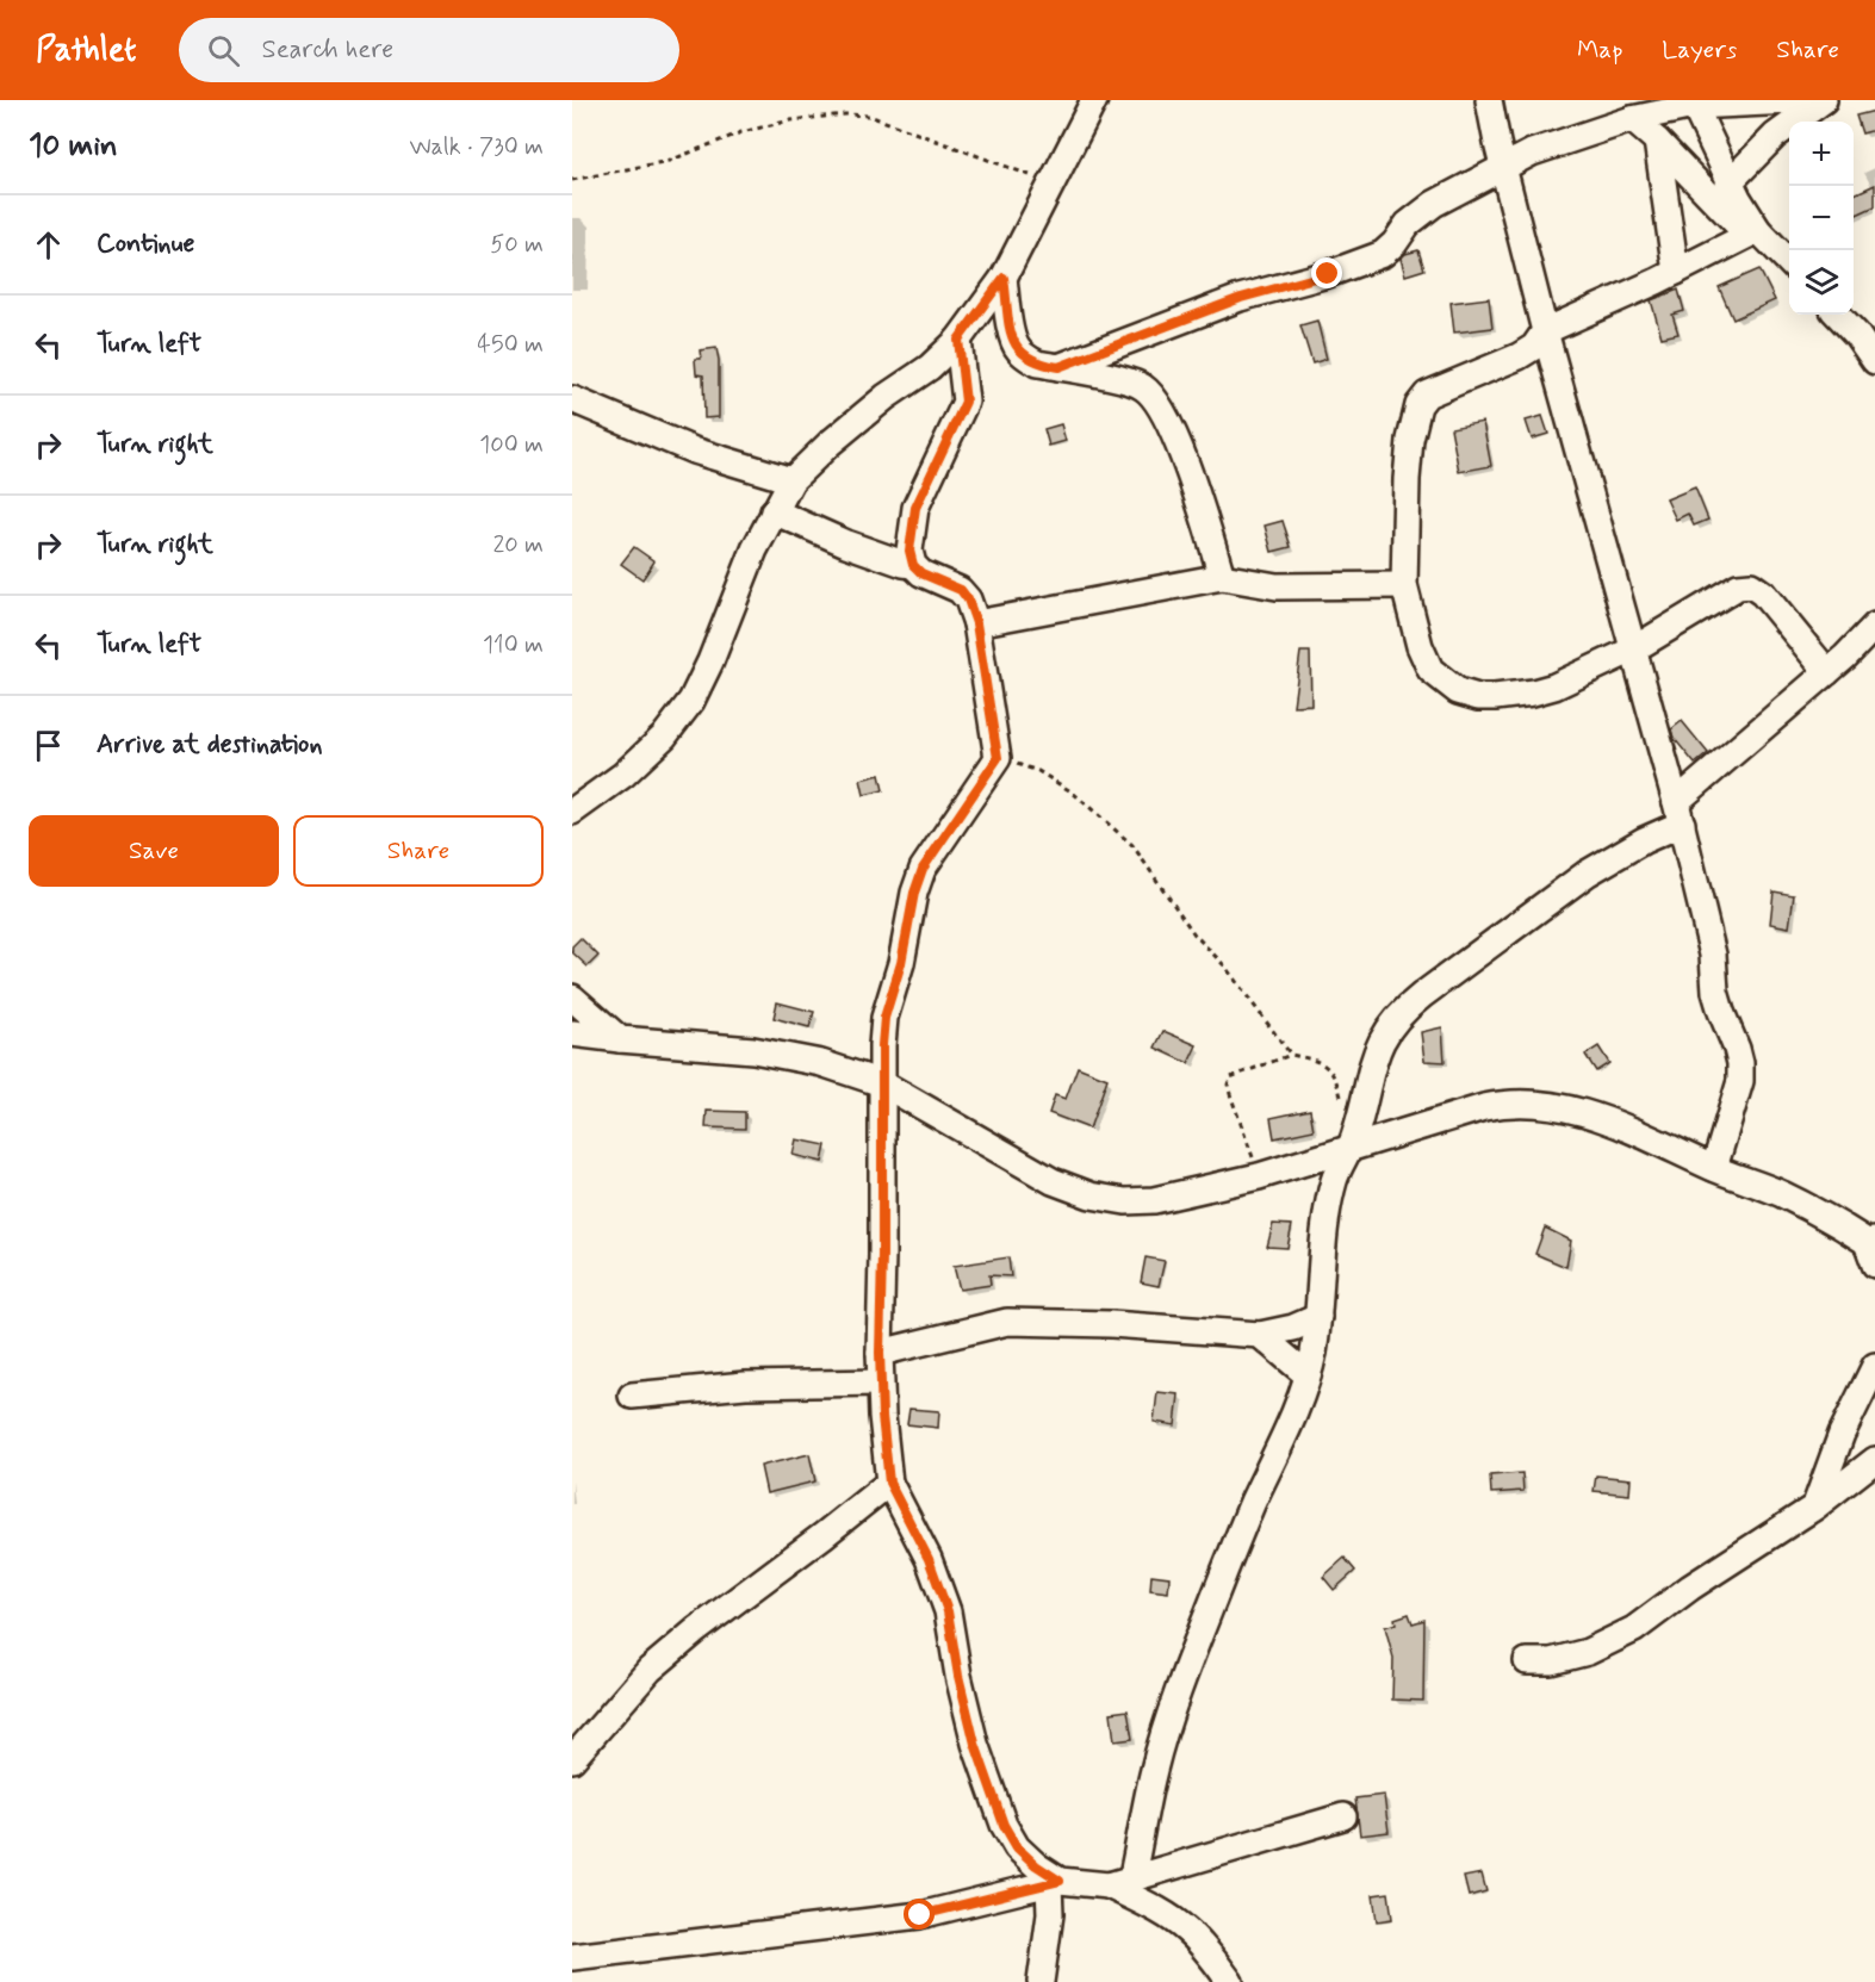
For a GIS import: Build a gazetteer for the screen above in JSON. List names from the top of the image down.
{
  "page": {
    "header": "Pathlet",
    "search": "Search here",
    "nav": ["Map", "Layers", "Share"],
    "heading": ["10 min", "Walk · 730 m"],
    "map_buttons": ["+", "−"],
    "list": [
      ["Continue", "50 m"],
      ["Turn left", "450 m"],
      ["Turn right", "100 m"],
      ["Turn right", "20 m"],
      ["Turn left", "110 m"],
      "Arrive at destination"
    ],
    "buttons": ["Save", "Share"]
  }
}
